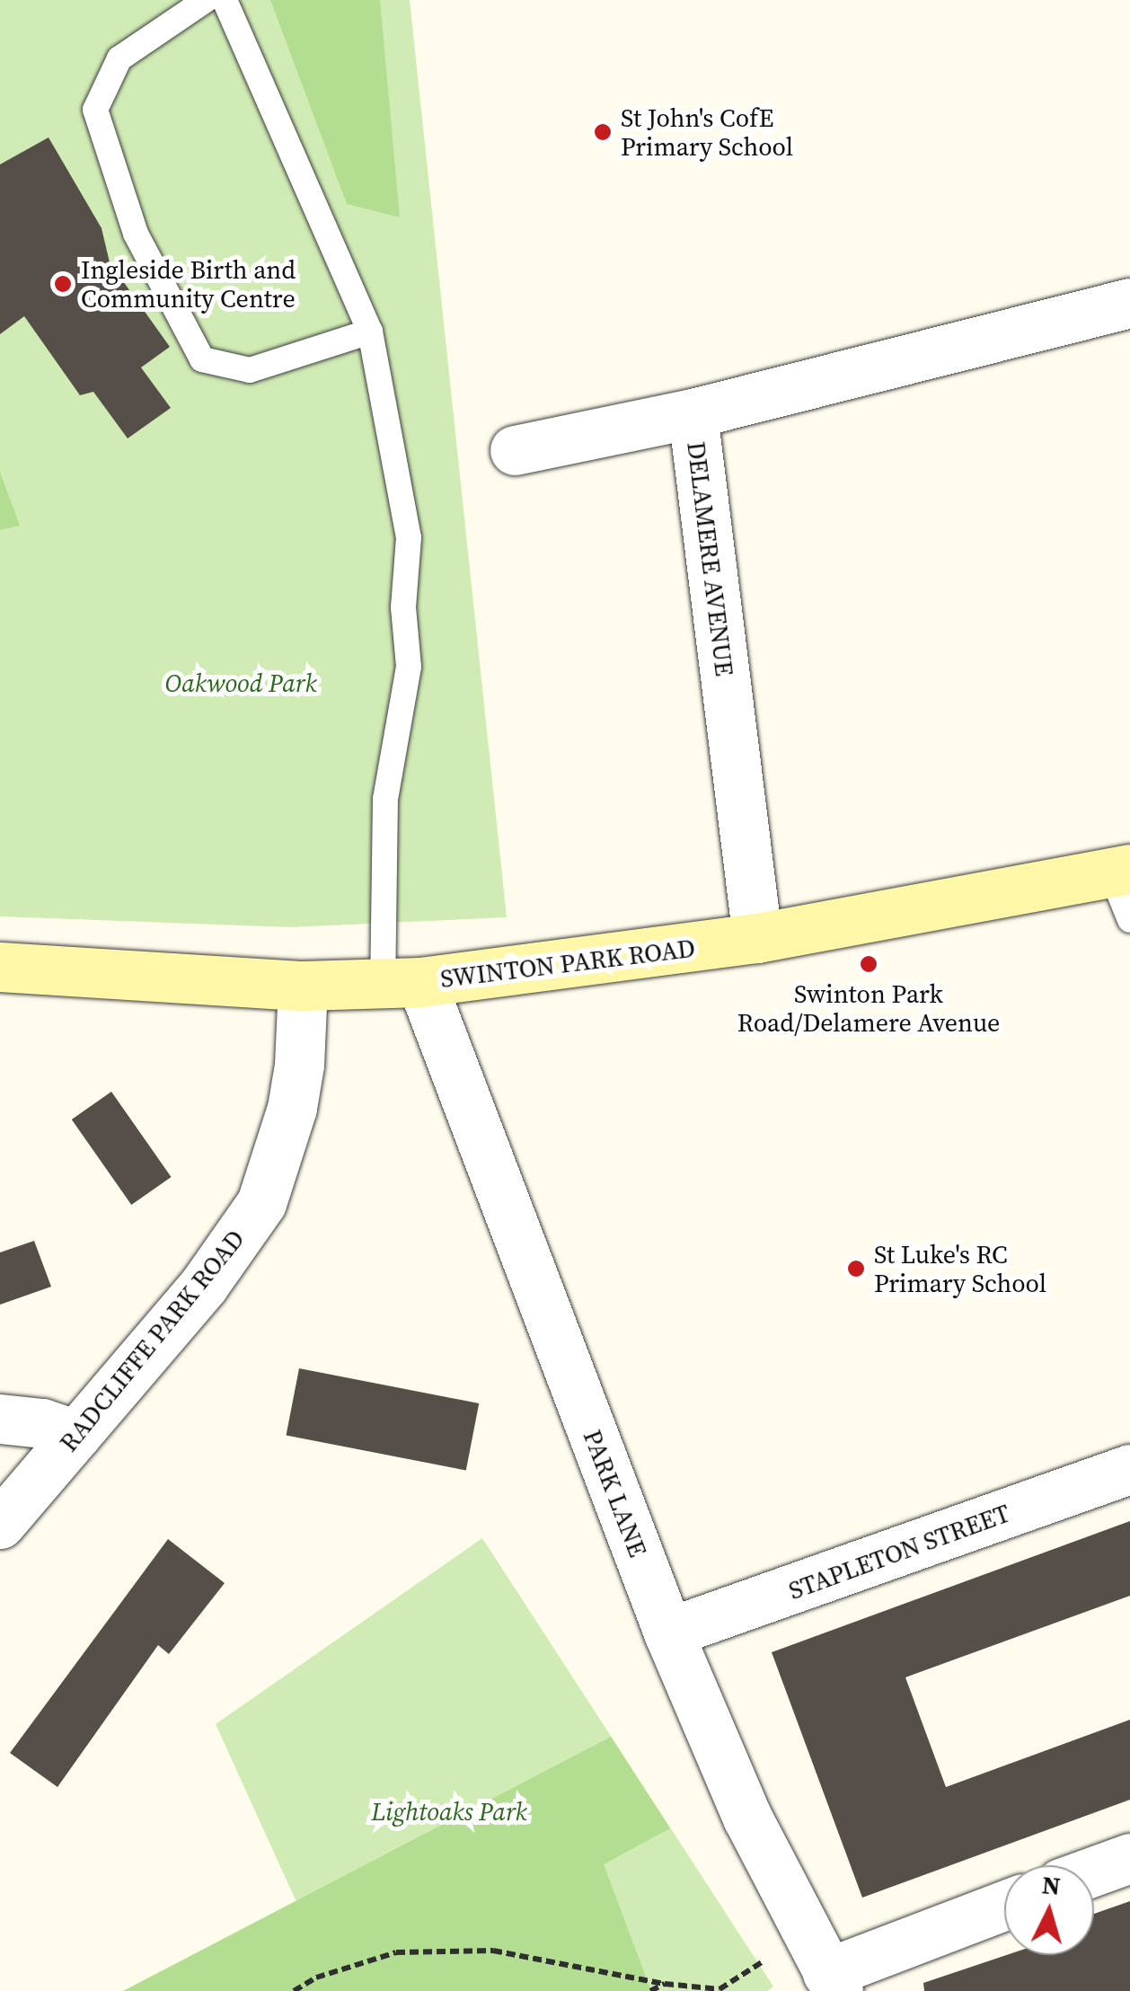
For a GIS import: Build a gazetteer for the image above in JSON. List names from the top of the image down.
{
  "streets": {
    "street": [
      "DELAMERE AVENUE",
      "SWINTON PARK ROAD",
      "RADCLIFFE PARK ROAD",
      "PARK LANE",
      "STAPLETON STREET"
    ]
  },
  "crossings": [
    ["DELAMERE AVENUE", "SWINTON PARK ROAD"],
    ["SWINTON PARK ROAD", "RADCLIFFE PARK ROAD"],
    ["SWINTON PARK ROAD", "PARK LANE"],
    ["PARK LANE", "STAPLETON STREET"]
  ],
  "parks": ["Oakwood Park", "Lightoaks Park"],
  "places": [
    "St John's CofE Primary School",
    "Ingleside Birth and Community Centre",
    "Swinton Park Road/Delamere Avenue",
    "St Luke's RC Primary School"
  ],
  "north": "top"
}
